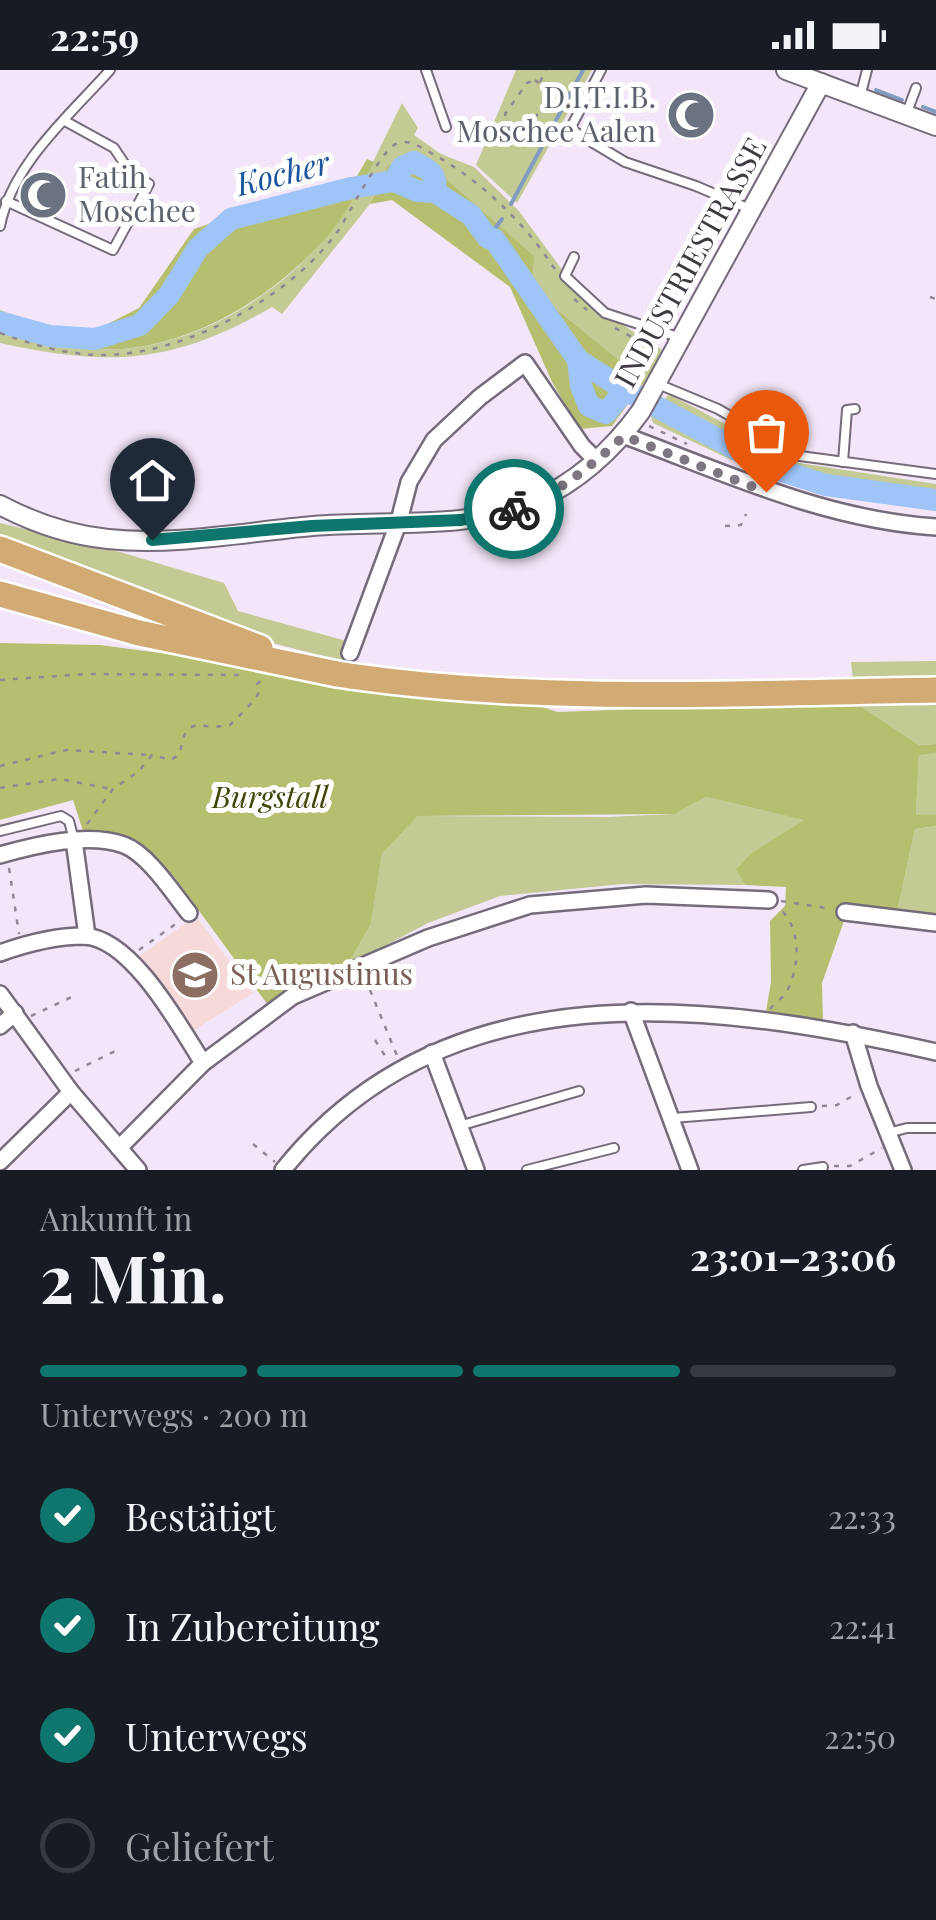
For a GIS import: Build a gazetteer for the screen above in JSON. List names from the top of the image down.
{
  "streets": {
    "street": ["INDUSTRIESTRASSE"]
  },
  "water": ["Kocher"],
  "parks": ["Burgstall"],
  "places": {
    "mosque": ["D.I.T.I.B. Moschee Aalen", "Fatih Moschee"],
    "school or university": ["St Augustinus"]
  },
  "page": {
    "status": "22:59",
    "heading": ["2 Min.", "Ankunft in", "23:01–23:06"],
    "bar": "Unterwegs · 200 m",
    "list": [
      ["Bestätigt", "22:33"],
      ["In Zubereitung", "22:41"],
      ["Unterwegs", "22:50"],
      "Geliefert"
    ]
  }
}
